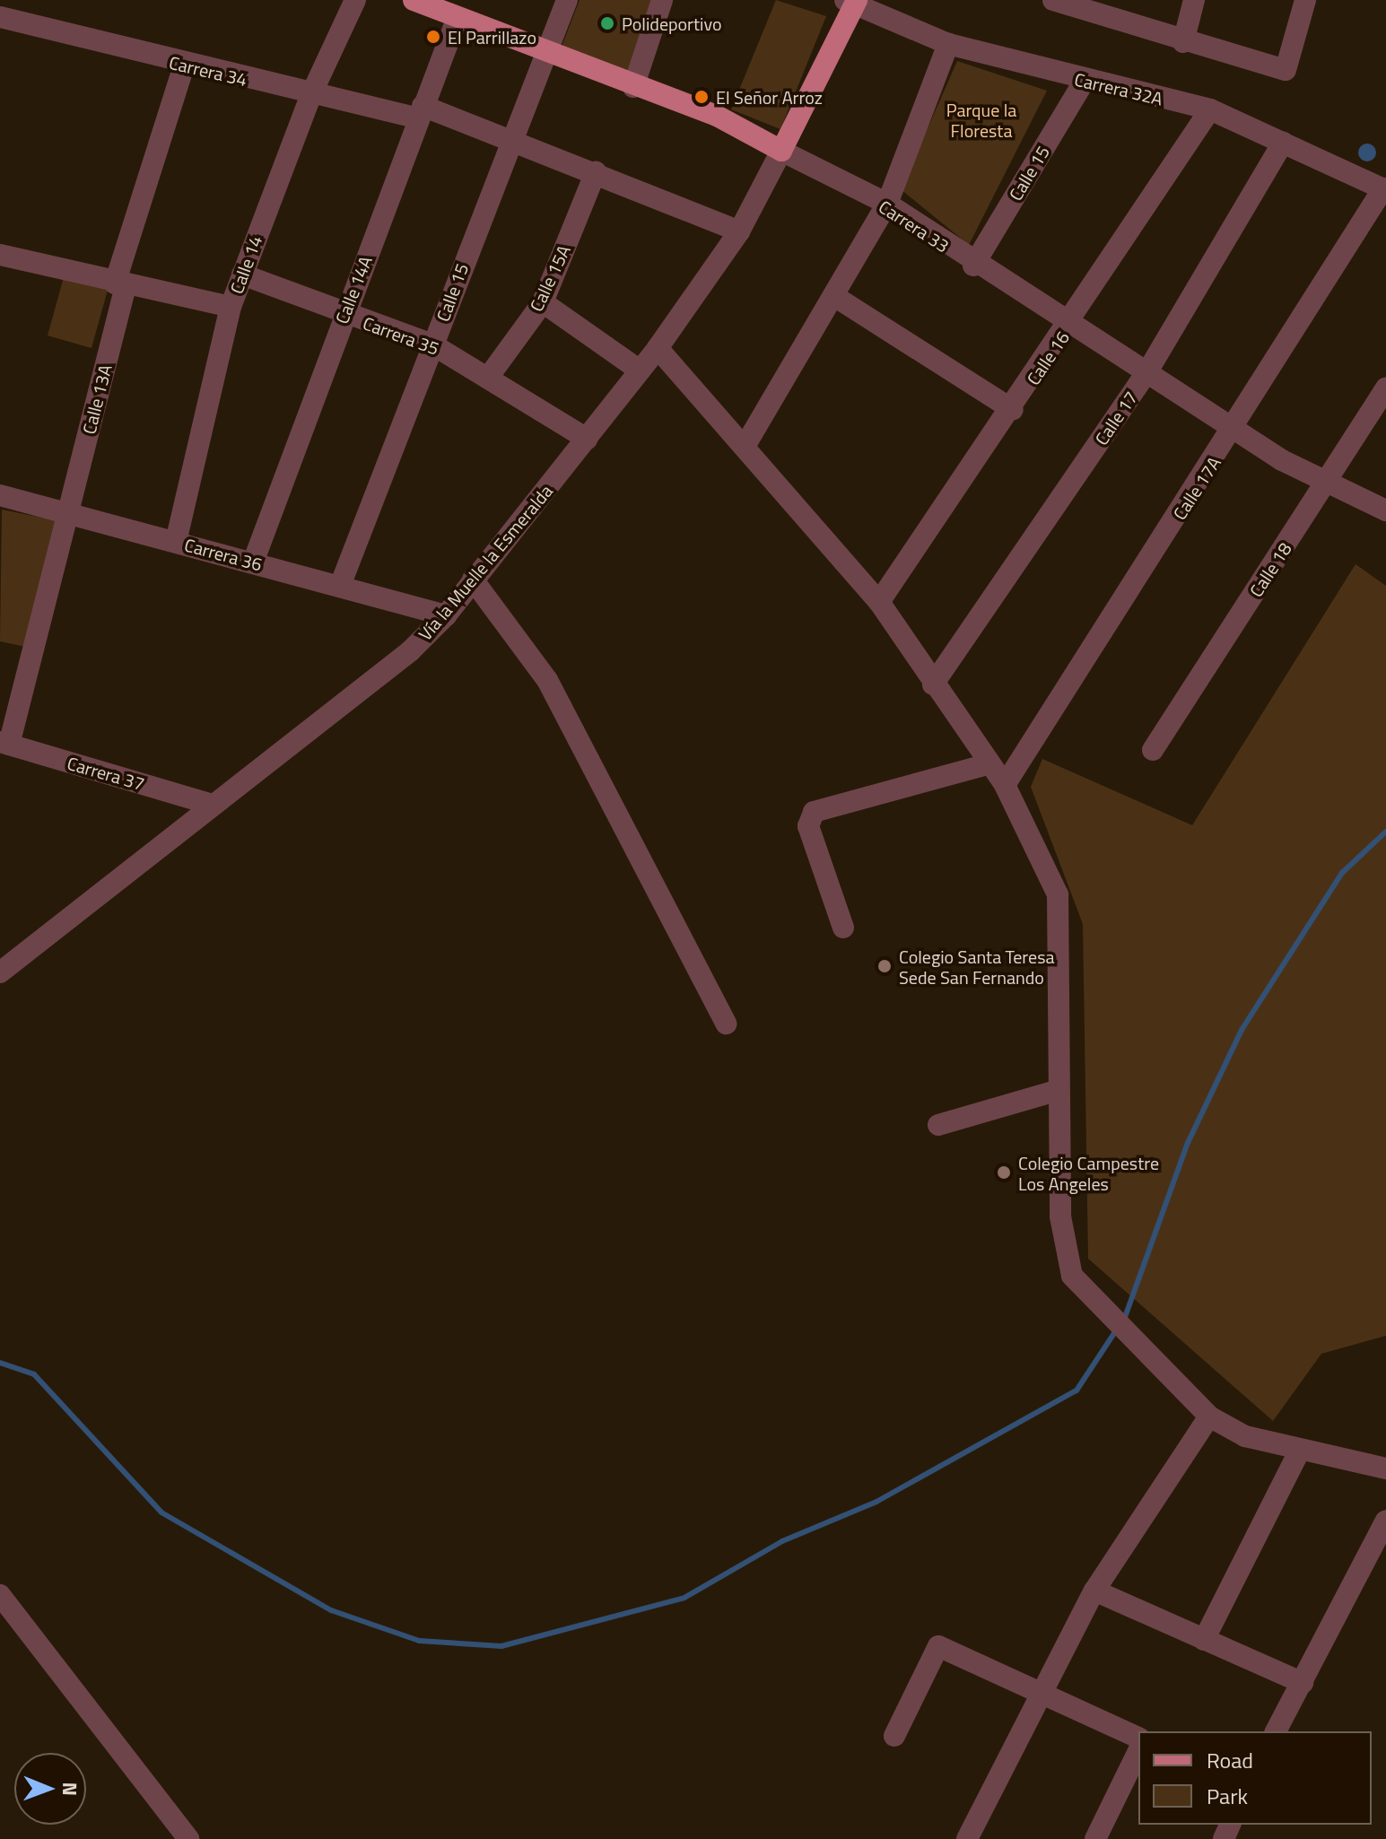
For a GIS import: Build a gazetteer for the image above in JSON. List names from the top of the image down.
{
  "streets": {
    "main road": ["Carrera 33"],
    "street": [
      "Carrera 34",
      "Carrera 32A",
      "Calle 15",
      "Calle 14",
      "Calle 15A",
      "Calle 14A",
      "Carrera 35",
      "Calle 16",
      "Calle 13A",
      "Calle 17",
      "Calle 17A",
      "Carrera 36",
      "Vía la Muelle la Esmeralda",
      "Calle 18",
      "Carrera 37"
    ]
  },
  "crossings": [
    ["Carrera 34", "Calle 15"],
    ["Carrera 34", "Calle 14"],
    ["Carrera 34", "Calle 15A"],
    ["Carrera 34", "Calle 14A"],
    ["Carrera 34", "Calle 13A"],
    ["Carrera 34", "Vía la Muelle la Esmeralda"],
    ["Carrera 32A", "Calle 15"],
    ["Carrera 32A", "Calle 16"],
    ["Carrera 32A", "Calle 17"],
    ["Carrera 32A", "Calle 17A"],
    ["Calle 15", "Carrera 33"],
    ["Calle 15", "Carrera 35"],
    ["Calle 15", "Carrera 36"],
    ["Carrera 33", "Calle 14A"],
    ["Carrera 33", "Calle 16"],
    ["Carrera 33", "Calle 17"],
    ["Carrera 33", "Calle 17A"],
    ["Carrera 33", "Vía la Muelle la Esmeralda"],
    ["Carrera 33", "Calle 18"],
    ["Calle 14", "Carrera 35"],
    ["Calle 14", "Carrera 36"],
    ["Calle 15A", "Carrera 35"],
    ["Calle 14A", "Carrera 35"],
    ["Calle 14A", "Carrera 36"],
    ["Carrera 35", "Vía la Muelle la Esmeralda"],
    ["Calle 13A", "Carrera 36"],
    ["Calle 13A", "Carrera 37"],
    ["Carrera 36", "Vía la Muelle la Esmeralda"],
    ["Vía la Muelle la Esmeralda", "Carrera 37"]
  ],
  "parks": ["Parque la Floresta"],
  "places": [
    "Polideportivo",
    "El Parrillazo",
    "El Señor Arroz",
    "Colegio Santa Teresa Sede San Fernando",
    "Colegio Campestre Los Angeles"
  ],
  "legend": ["Road", "Park"],
  "north": "right"
}
